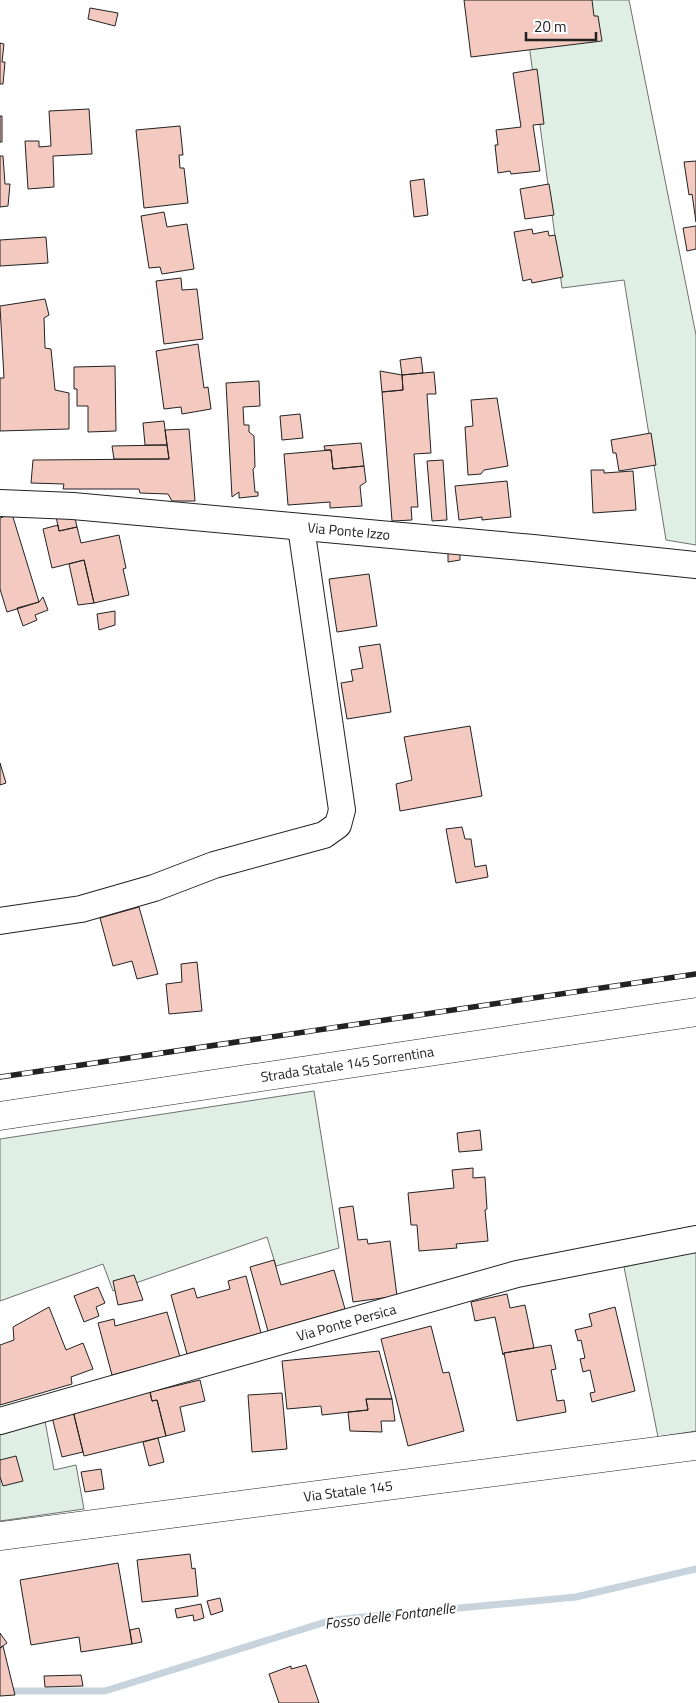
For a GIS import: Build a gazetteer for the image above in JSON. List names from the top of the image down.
{
  "streets": {
    "main road": ["Strada Statale 145 Sorrentina", "Via Statale 145"],
    "street": ["Via Ponte Izzo", "Via Ponte Persica"]
  },
  "water": ["Fosso delle Fontanelle"],
  "scale_bar": "20 m"
}
